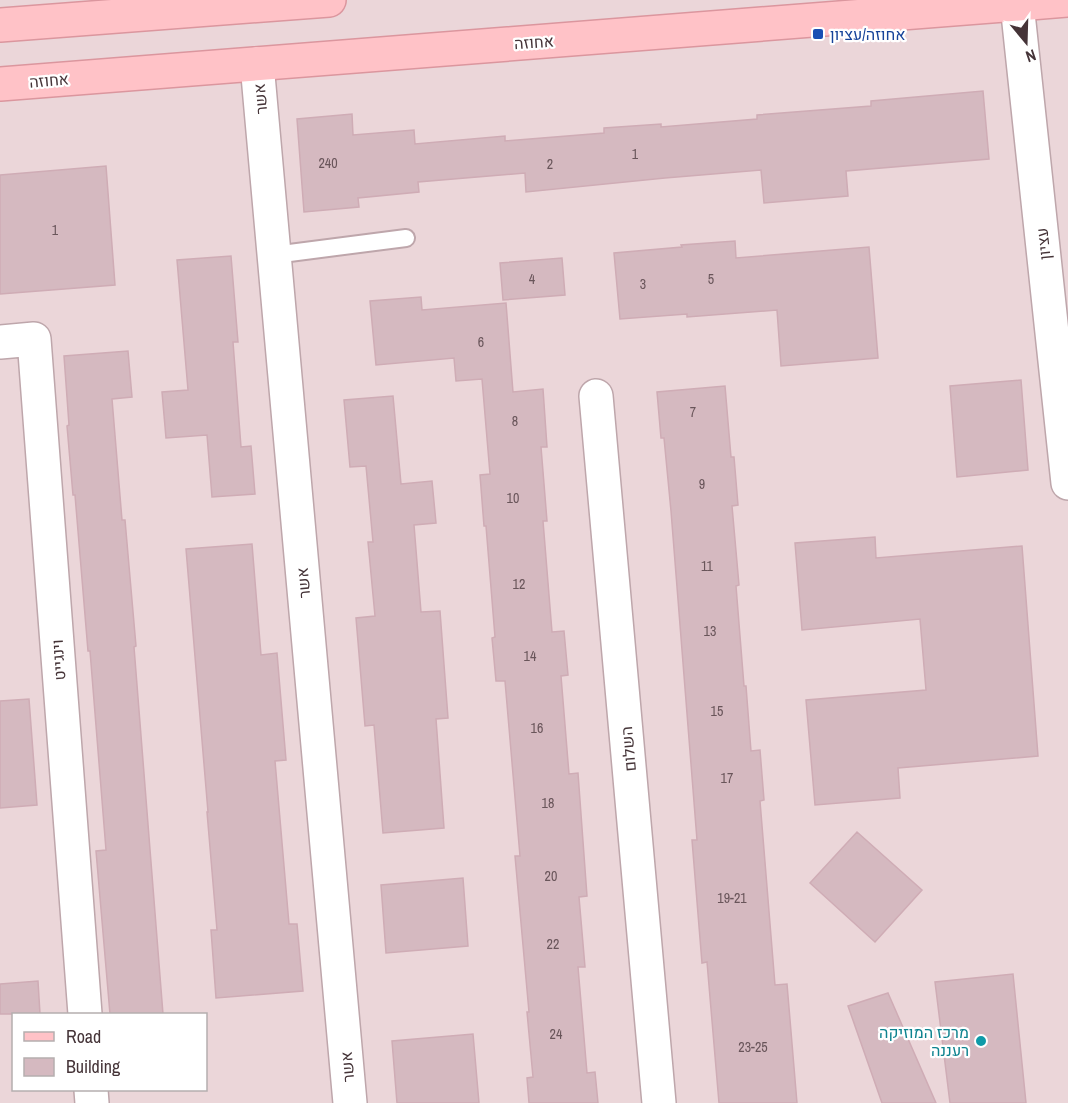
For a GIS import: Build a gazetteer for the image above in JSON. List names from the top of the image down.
{
  "streets": {
    "main road": ["אחוזה"],
    "street": [
      "אשר",
      "עציון",
      "וינגייט",
      "השלום"
    ]
  },
  "crossings": [
    ["אחוזה", "אשר"],
    ["אחוזה", "עציון"]
  ],
  "places": {
    "transit": ["אחוזה/עציון"],
    "other": ["מרכז המוזיקה רעננה"]
  },
  "house_numbers": [
    "1",
    "240",
    "2",
    "1",
    "4",
    "5",
    "3",
    "6",
    "7",
    "8",
    "9",
    "10",
    "11",
    "12",
    "13",
    "14",
    "15",
    "16",
    "17",
    "18",
    "20",
    "19-21",
    "22",
    "24",
    "23-25"
  ],
  "legend": ["Road", "Building"],
  "north": "bottom"
}
